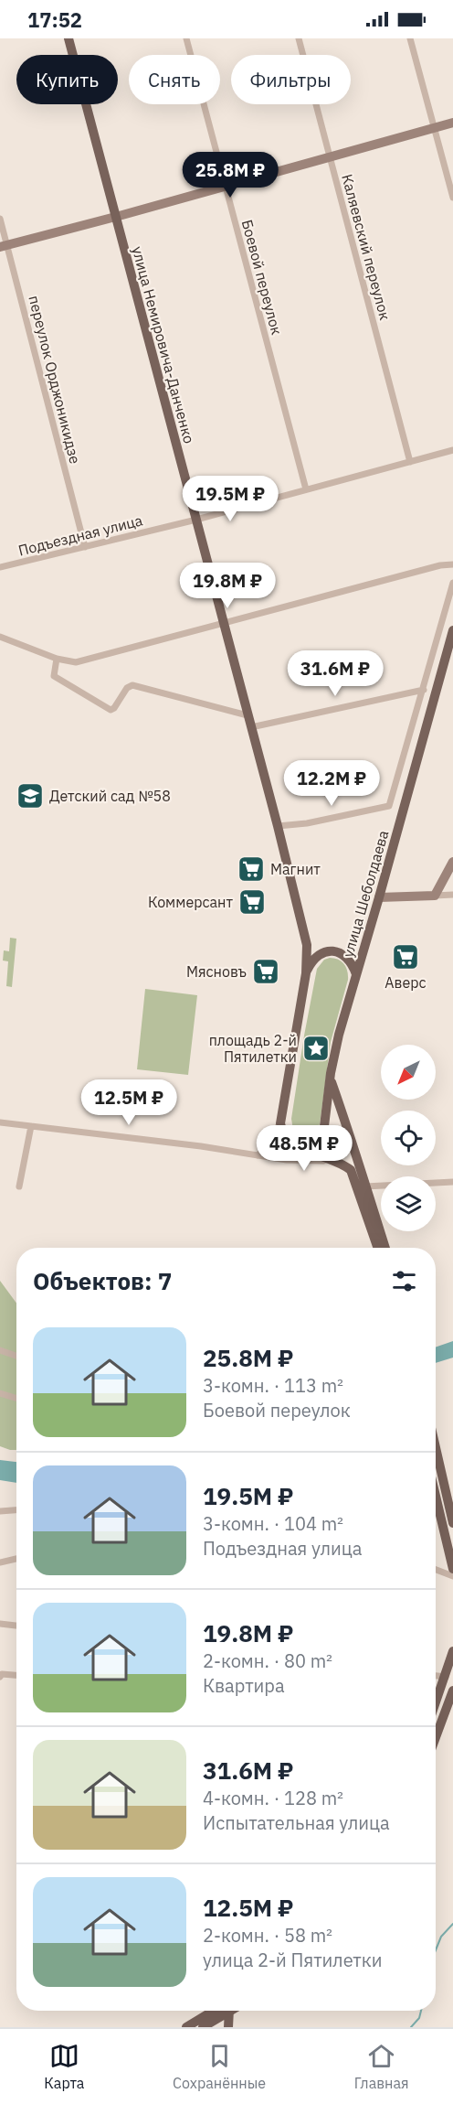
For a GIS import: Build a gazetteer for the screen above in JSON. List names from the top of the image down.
{
  "streets": {
    "main road": ["улица Немировича-Данченко", "улица Шеболдаева"],
    "street": [
      "Каляевский переулок",
      "Боевой переулок",
      "переулок Орджоникидзе",
      "Подъездная улица"
    ]
  },
  "crossings": [
    ["Каляевский переулок", "Подъездная улица"],
    ["Боевой переулок", "Подъездная улица"],
    ["улица Немировича-Данченко", "Подъездная улица"],
    ["переулок Орджоникидзе", "Подъездная улица"]
  ],
  "places": {
    "school or university": ["Детский сад №58"],
    "supermarket": [
      "Магнит",
      "Коммерсант",
      "Аверс",
      "Мясновъ"
    ],
    "place": ["площадь 2-й Пятилетки"]
  },
  "north": "bottom left",
  "page": {
    "status": "17:52",
    "chip": ["Купить", "Снять", "Фильтры"],
    "price": [
      "25.8M ₽",
      "19.5M ₽",
      "19.8M ₽",
      "31.6M ₽",
      "12.2M ₽",
      "12.5M ₽",
      "48.5M ₽"
    ],
    "heading": "Объектов: 7",
    "list": [
      {
        "name": "25.8M ₽",
        "note": "3-комн. · 113 m² · Боевой переулок"
      },
      {
        "name": "19.5M ₽",
        "note": "3-комн. · 104 m² · Подъездная улица"
      },
      {
        "name": "19.8M ₽",
        "note": "2-комн. · 80 m² · Квартира"
      },
      {
        "name": "31.6M ₽",
        "note": "4-комн. · 128 m² · Испытательная улица"
      },
      {
        "name": "12.5M ₽",
        "note": "2-комн. · 58 m² · улица 2-й Пятилетки"
      }
    ],
    "tabs": ["Карта", "Сохранённые", "Главная"]
  }
}
